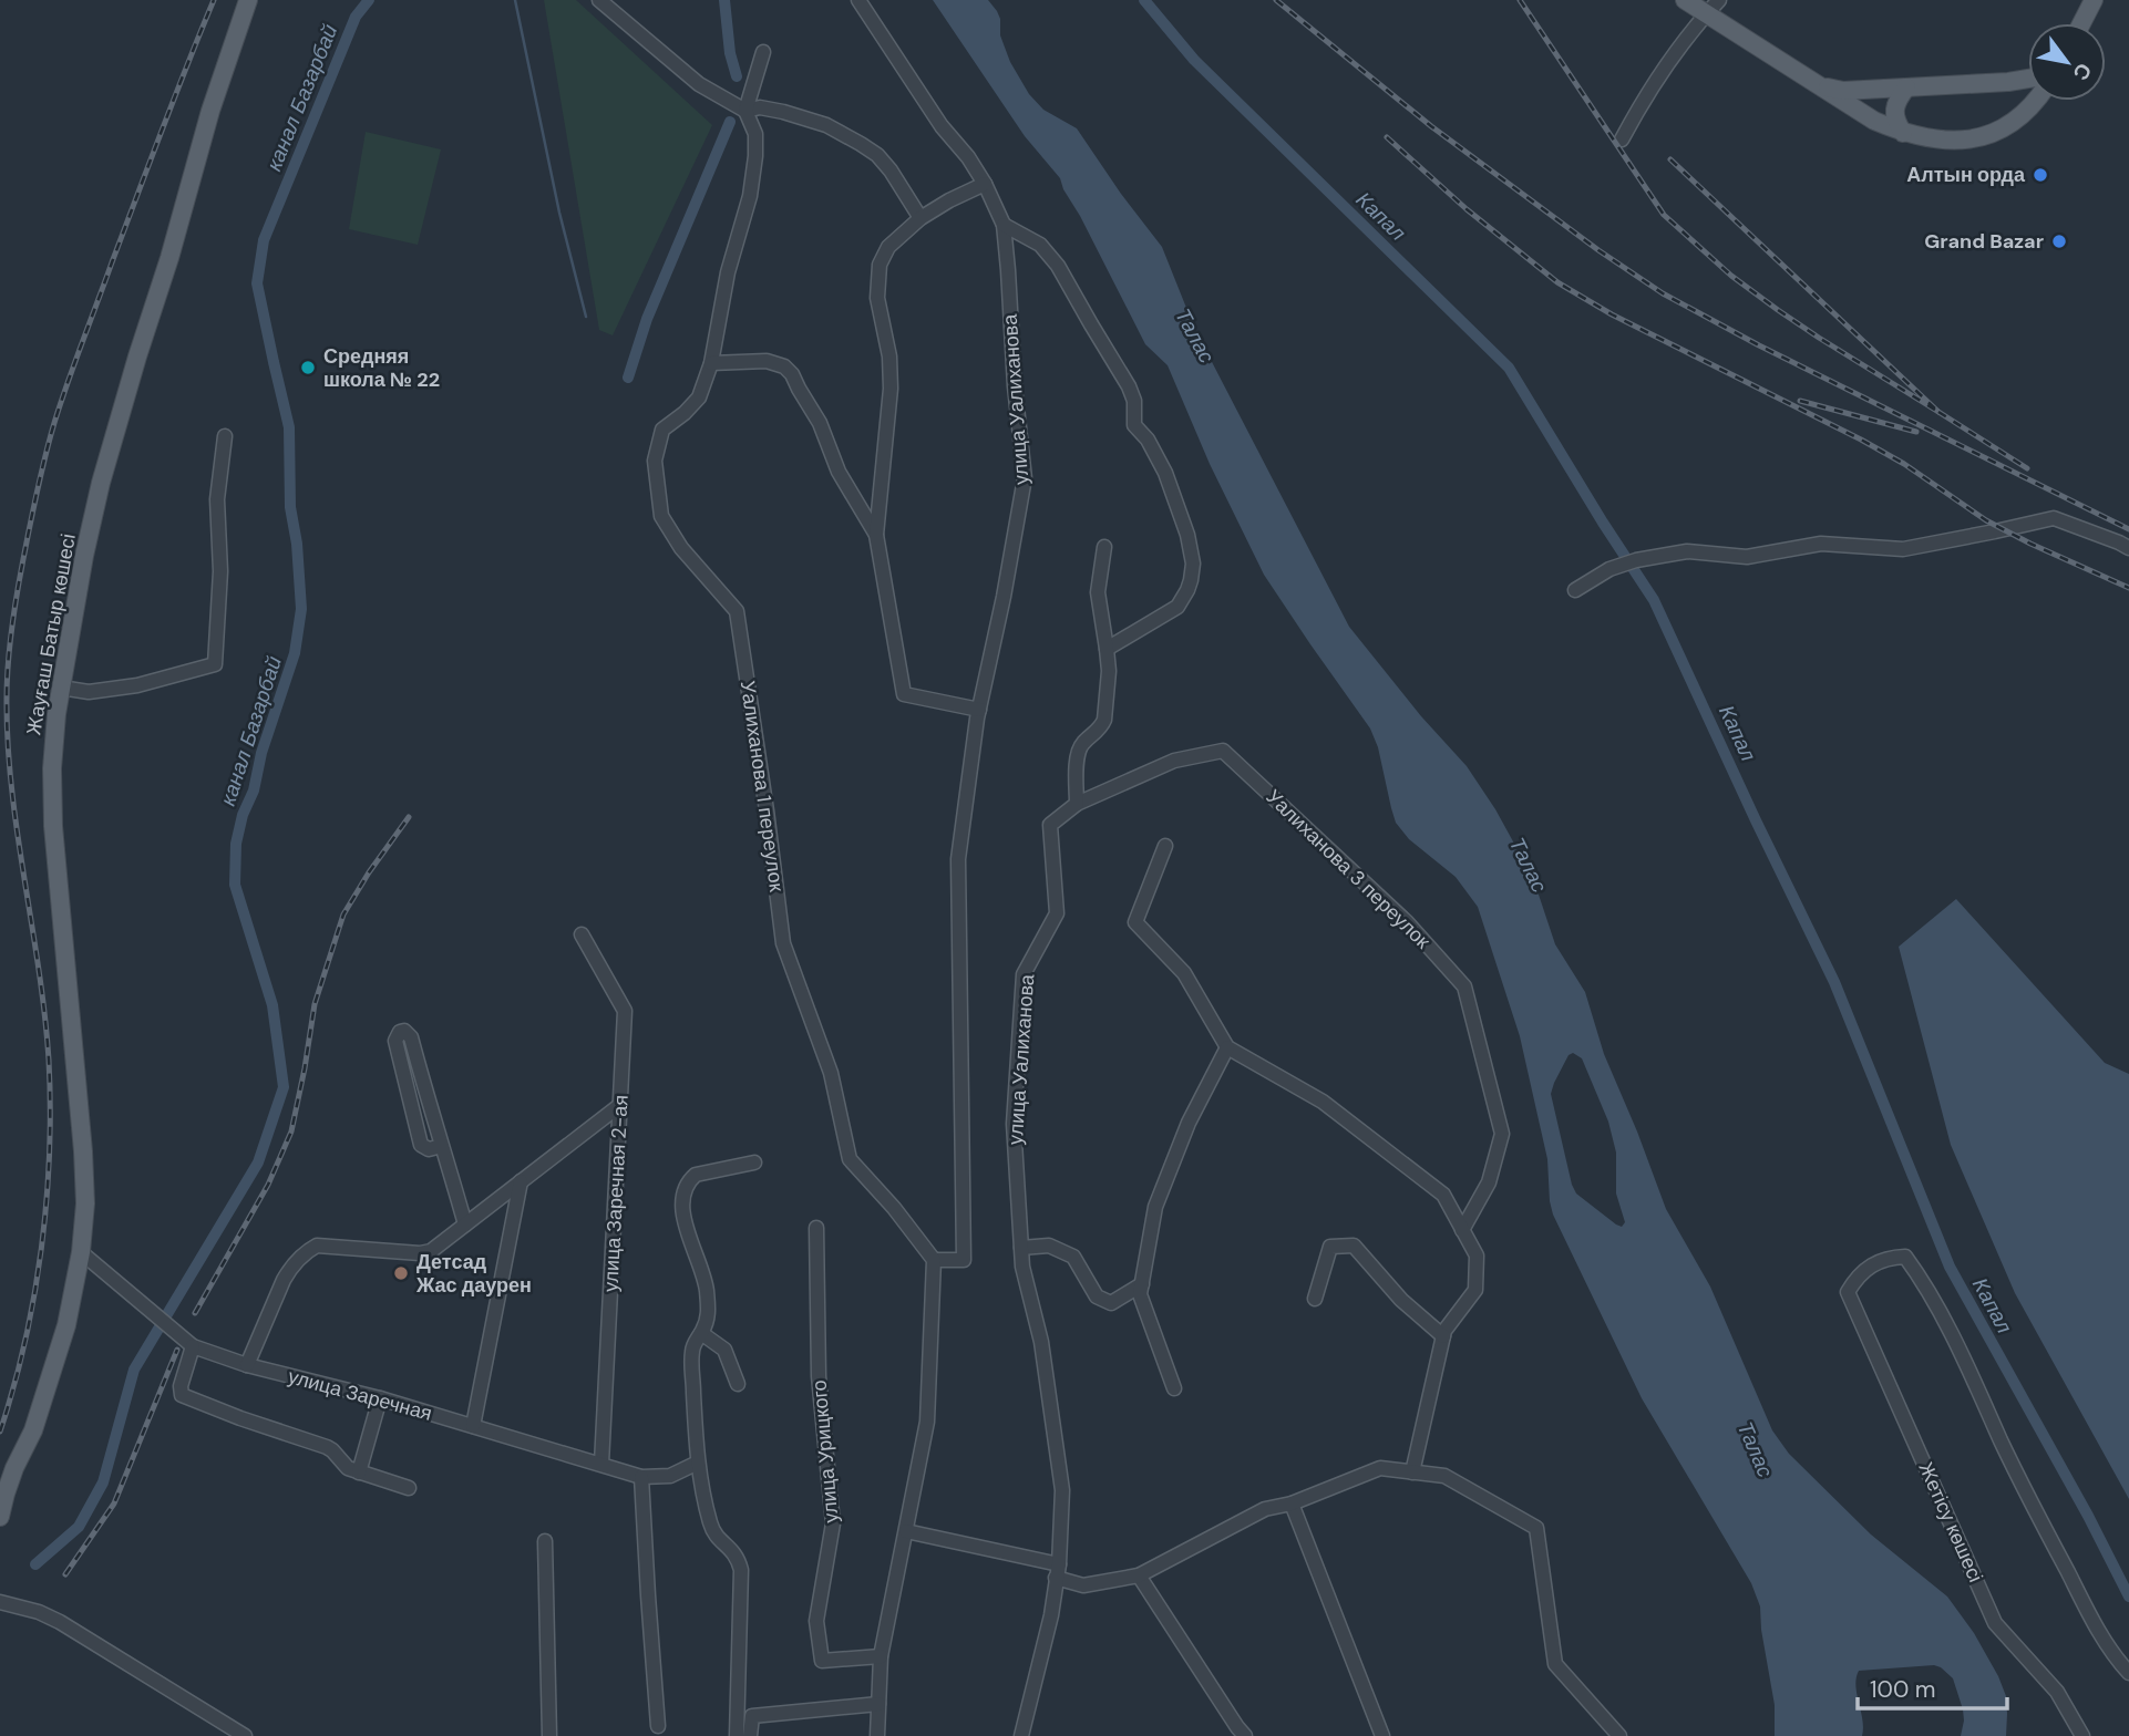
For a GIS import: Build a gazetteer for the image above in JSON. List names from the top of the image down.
{
  "streets": {
    "main road": ["Жауғаш Батыр көшесі"],
    "street": [
      "улица Уалиханова",
      "Уалиханова 1 переулок",
      "Уалиханова 3 переулок",
      "улица Заречная 2-ая",
      "улица Заречная",
      "улица Урицкого",
      "Жетісу көшесі"
    ]
  },
  "crossings": [
    ["улица Уалиханова", "Уалиханова 1 переулок"],
    ["улица Уалиханова", "Уалиханова 3 переулок"],
    ["Жауғаш Батыр көшесі", "улица Заречная"],
    ["улица Заречная 2-ая", "улица Заречная"]
  ],
  "water": ["канал Базарбай", "Капал", "Талас"],
  "places": [
    "Алтын орда",
    "Grand Bazar",
    "Средняя школа № 22",
    "Детсад Жас даурен"
  ],
  "scale_bar": "100 m",
  "north": "bottom right"
}
